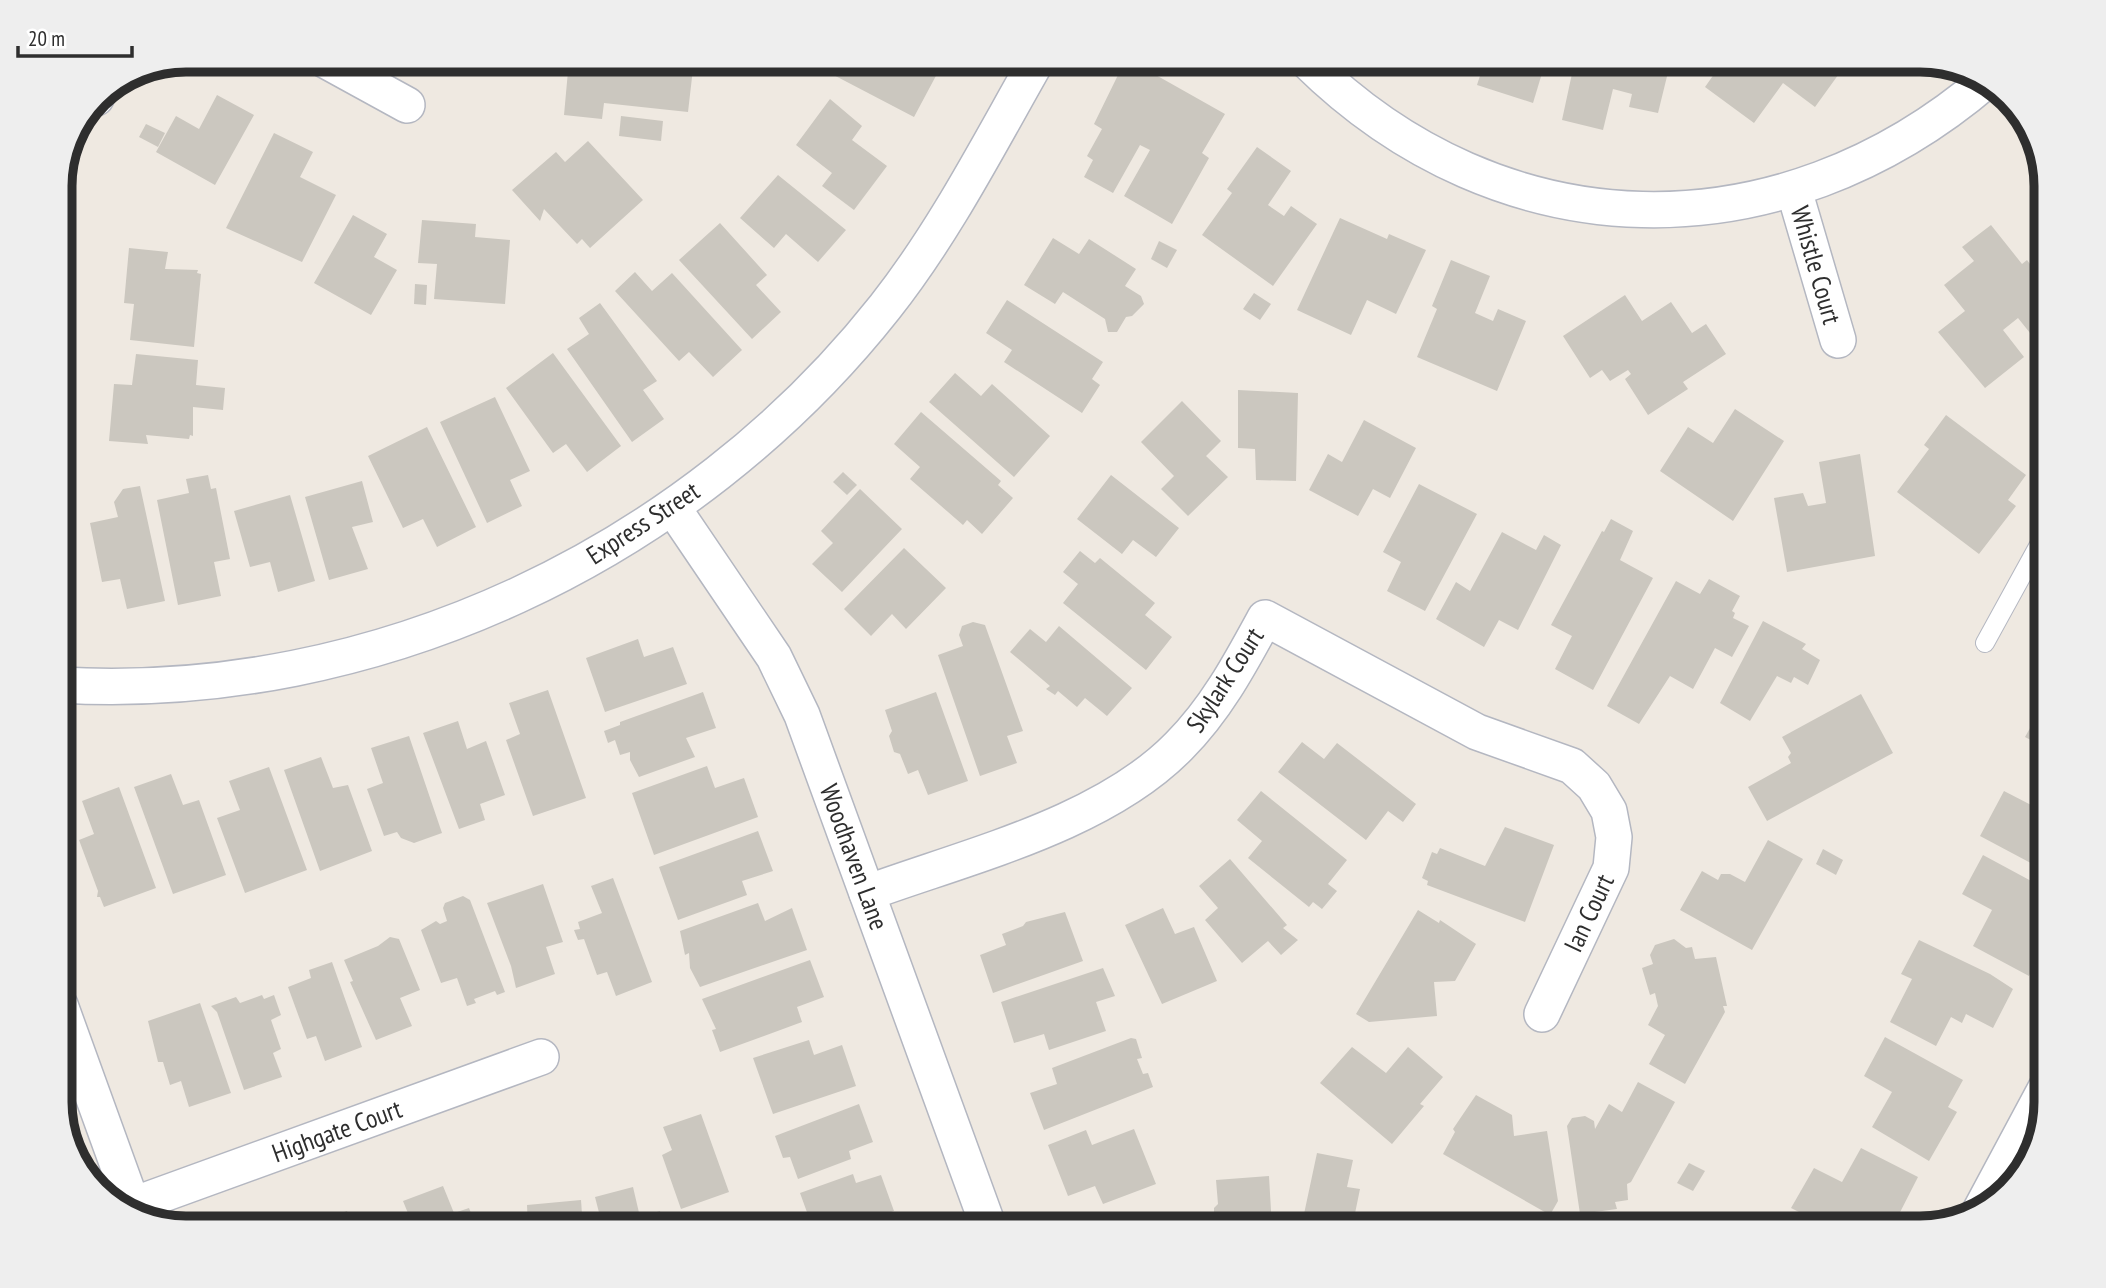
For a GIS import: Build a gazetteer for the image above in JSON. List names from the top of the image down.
{
  "streets": {
    "street": [
      "Whistle Court",
      "Express Street",
      "Skylark Court",
      "Woodhaven Lane",
      "Ian Court",
      "Highgate Court"
    ]
  },
  "crossings": [
    ["Express Street", "Woodhaven Lane"],
    ["Skylark Court", "Woodhaven Lane"],
    ["Skylark Court", "Ian Court"]
  ],
  "scale_bar": "20 m"
}
